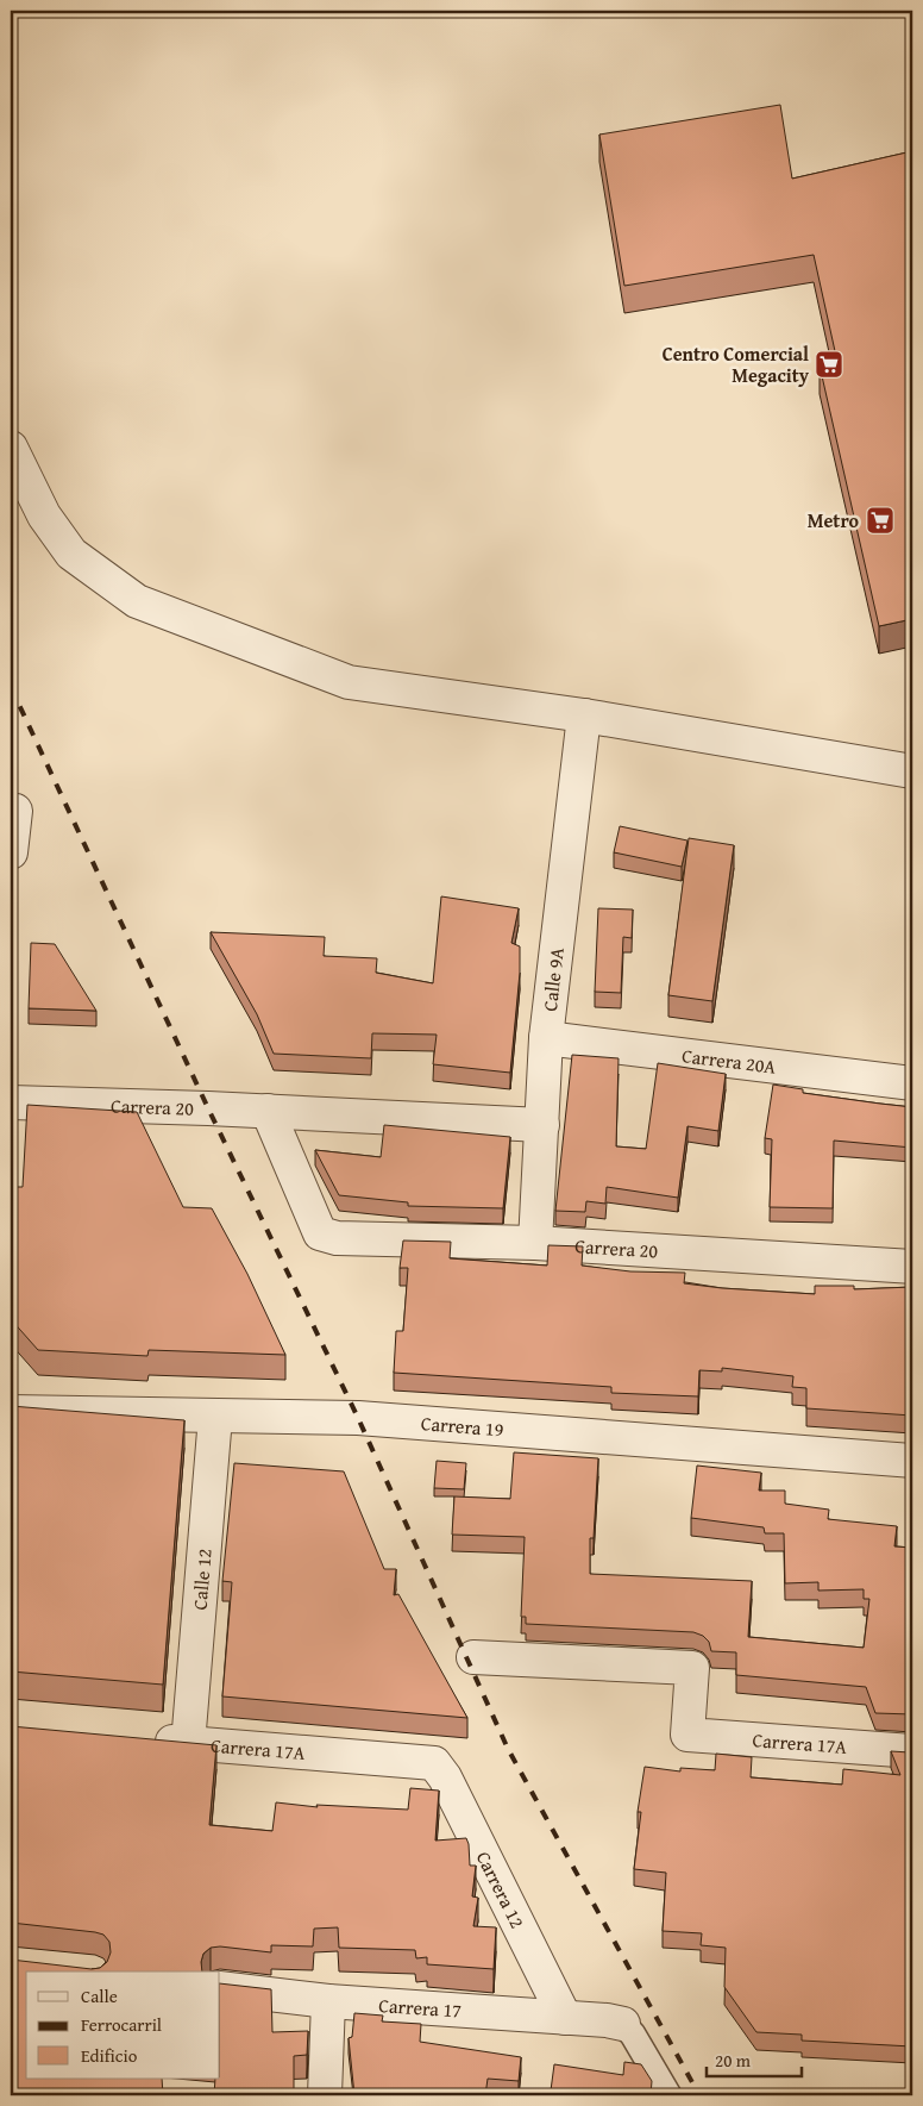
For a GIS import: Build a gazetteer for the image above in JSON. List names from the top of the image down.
{
  "streets": {
    "street": [
      "Calle 9A",
      "Carrera 20A",
      "Carrera 20",
      "Carrera 19",
      "Calle 12",
      "Carrera 17A",
      "Carrera 12",
      "Carrera 17"
    ]
  },
  "crossings": [
    ["Calle 9A", "Carrera 20A"],
    ["Calle 9A", "Carrera 20"],
    ["Carrera 19", "Calle 12"],
    ["Calle 12", "Carrera 17A"],
    ["Carrera 17A", "Carrera 12"],
    ["Carrera 12", "Carrera 17"]
  ],
  "places": {
    "supermarket": ["Centro Comercial Megacity", "Metro"]
  },
  "legend": ["Calle", "Ferrocarril", "Edificio"],
  "scale_bar": "20 m"
}
